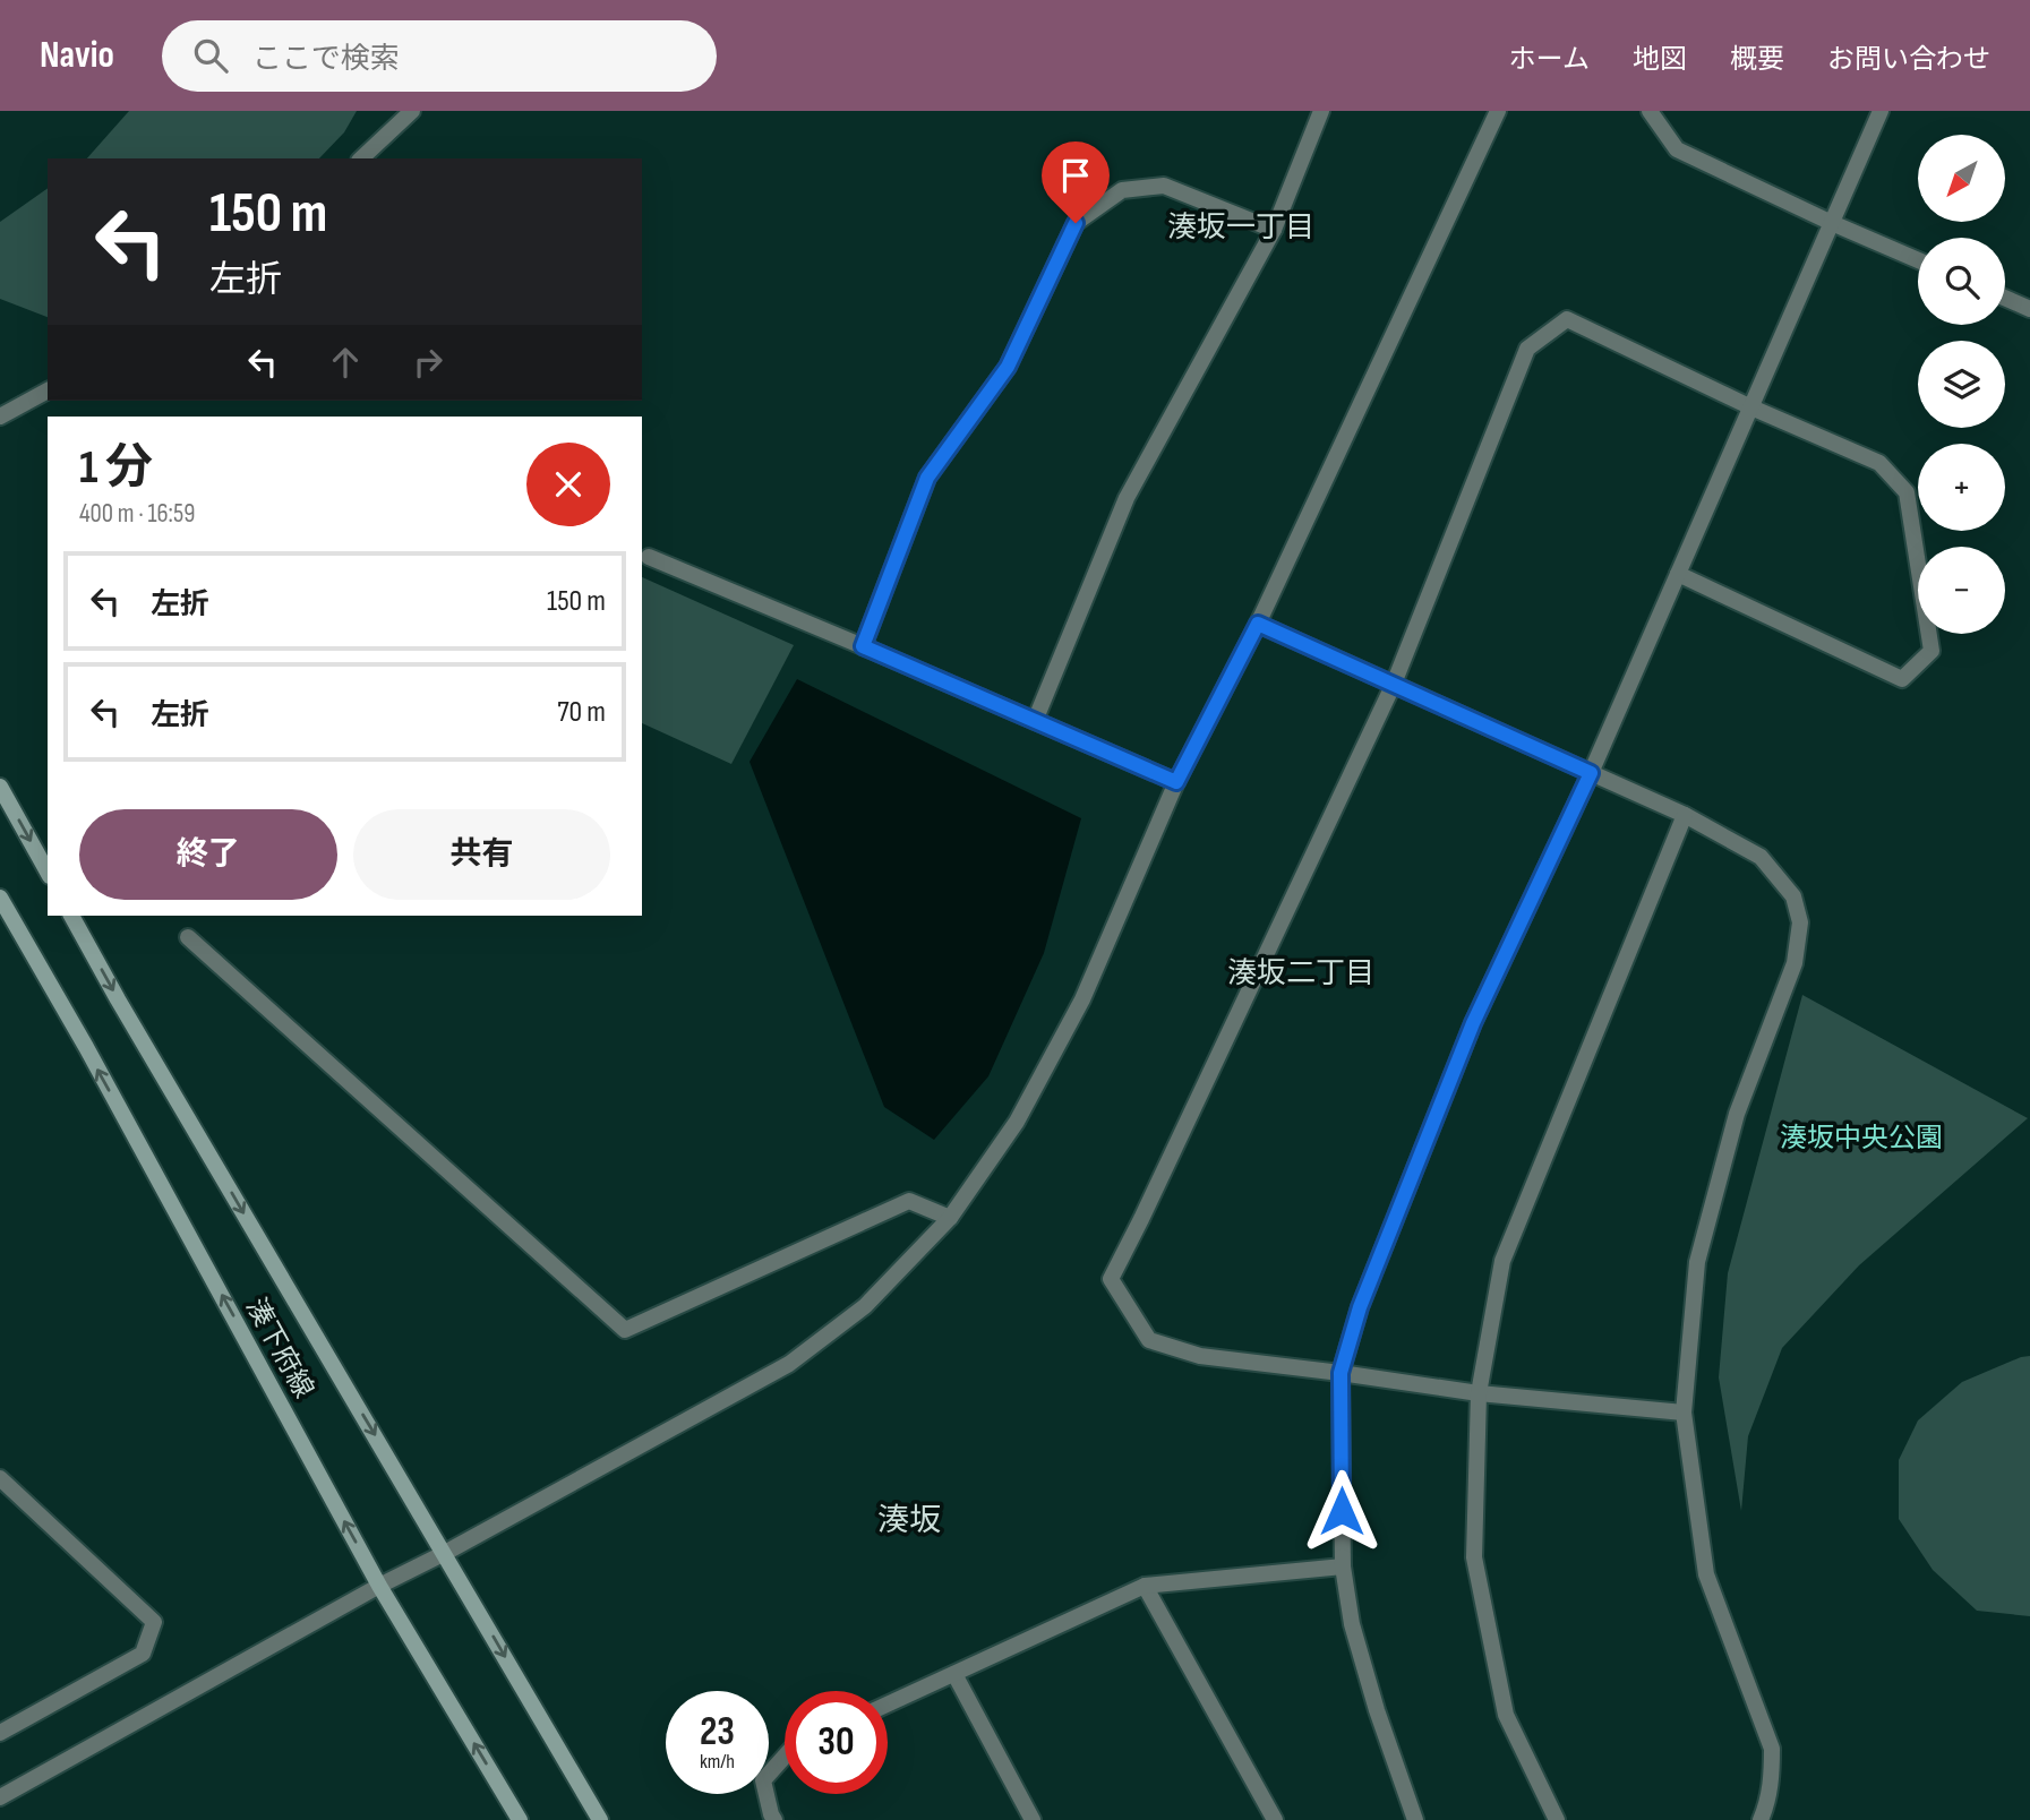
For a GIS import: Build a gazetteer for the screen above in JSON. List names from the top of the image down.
{
  "streets": {
    "main road": ["湊下府線"]
  },
  "districts": ["湊坂一丁目", "湊坂二丁目", "湊坂"],
  "parks": ["湊坂中央公園"],
  "north": "bottom left",
  "page": {
    "header": "Navio",
    "search": "ここで検索",
    "nav": [
      "ホーム",
      "地図",
      "概要",
      "お問い合わせ"
    ],
    "map_buttons": ["+", "−"],
    "turn": ["150 m", "左折"],
    "heading": ["1 分", "400 m · 16:59"],
    "list": [
      {
        "name": "左折",
        "value": "150 m"
      },
      {
        "name": "左折",
        "value": "70 m"
      }
    ],
    "buttons": ["終了", "共有"],
    "speed": "23 km/h",
    "limit": "30"
  }
}
